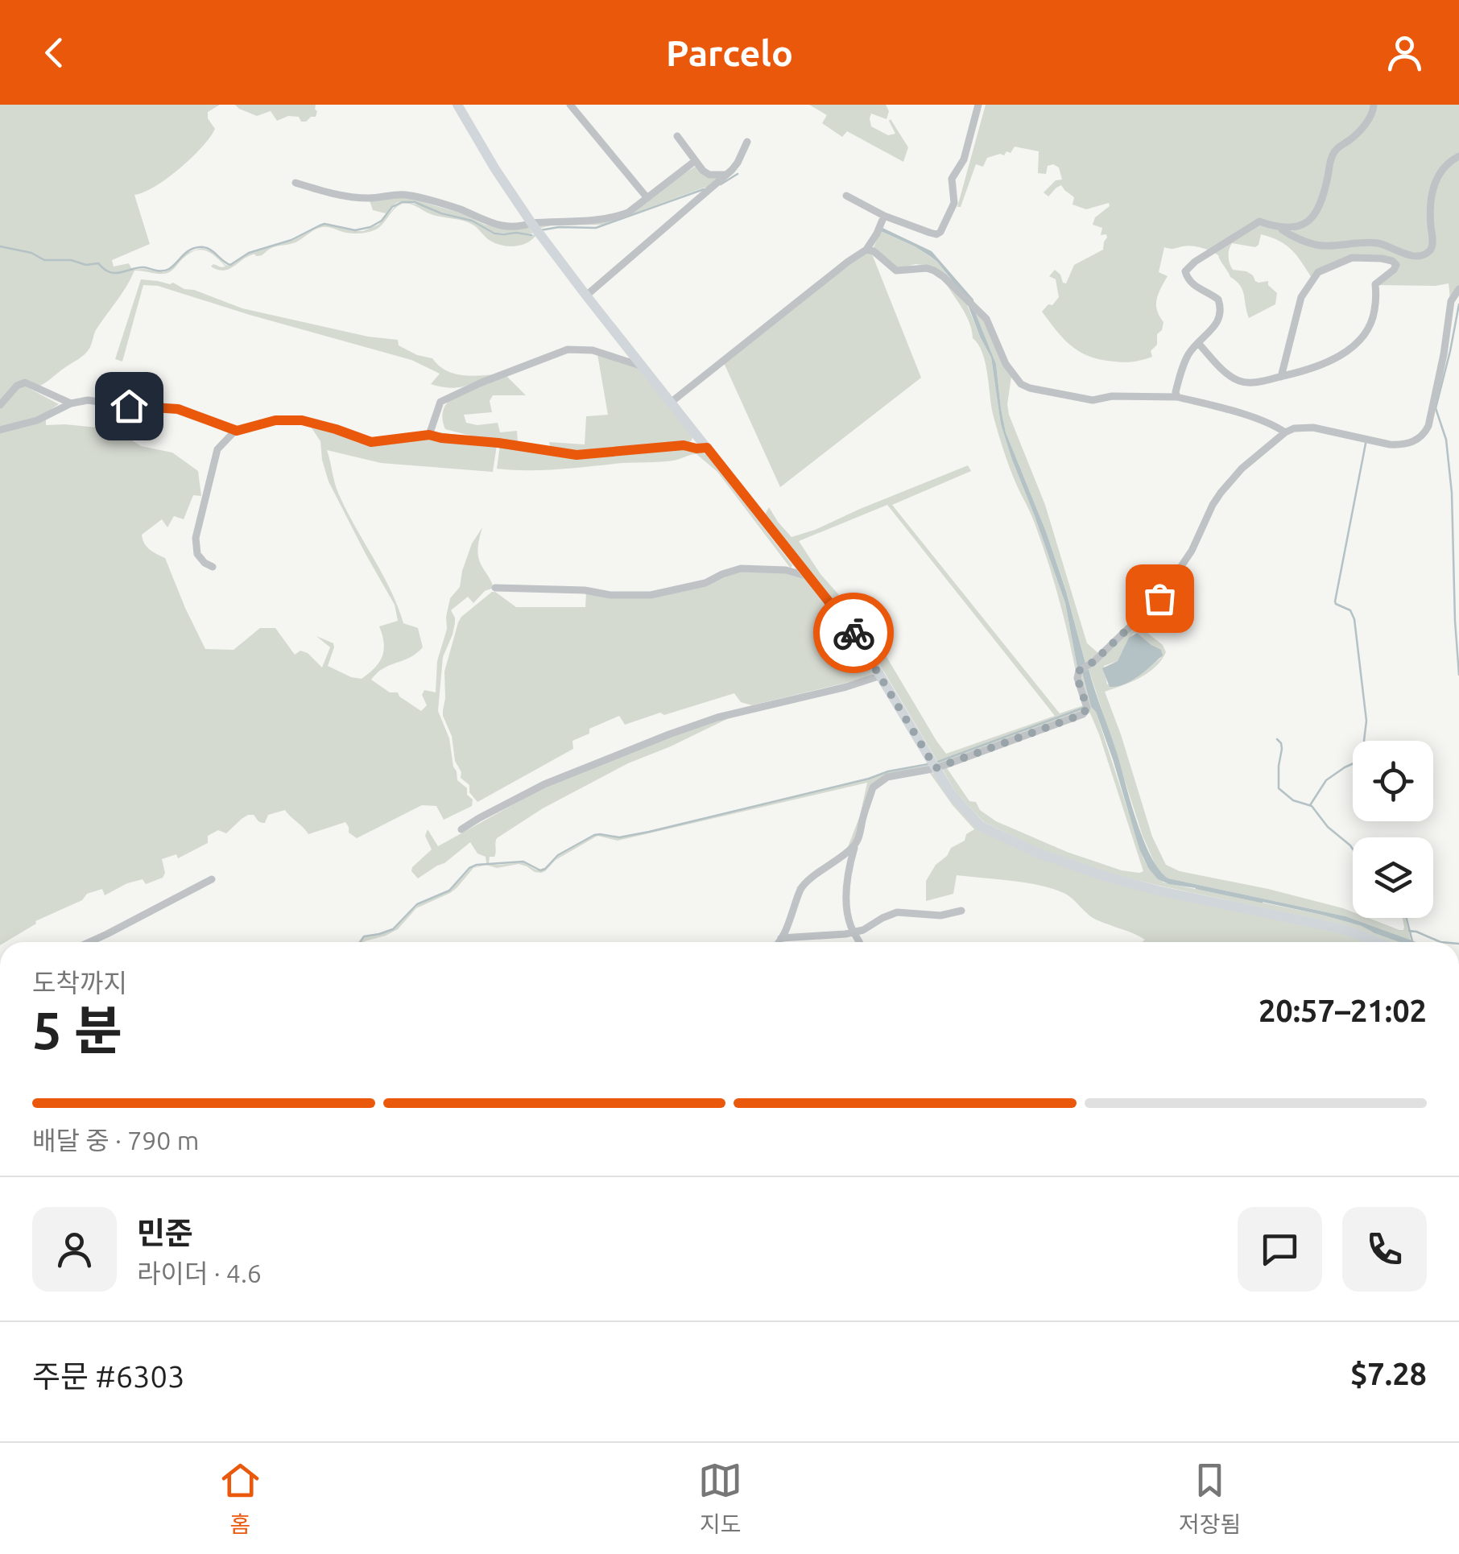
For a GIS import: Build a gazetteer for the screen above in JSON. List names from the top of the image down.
{
  "page": {
    "header": "Parcelo",
    "heading": ["5 분", "도착까지", "20:57–21:02"],
    "panel": [
      "민준",
      "라이더 · 4.6",
      "주문 #6303",
      "$7.28"
    ],
    "bar": "배달 중 · 790 m",
    "tabs": ["홈", "지도", "저장됨"]
  }
}
